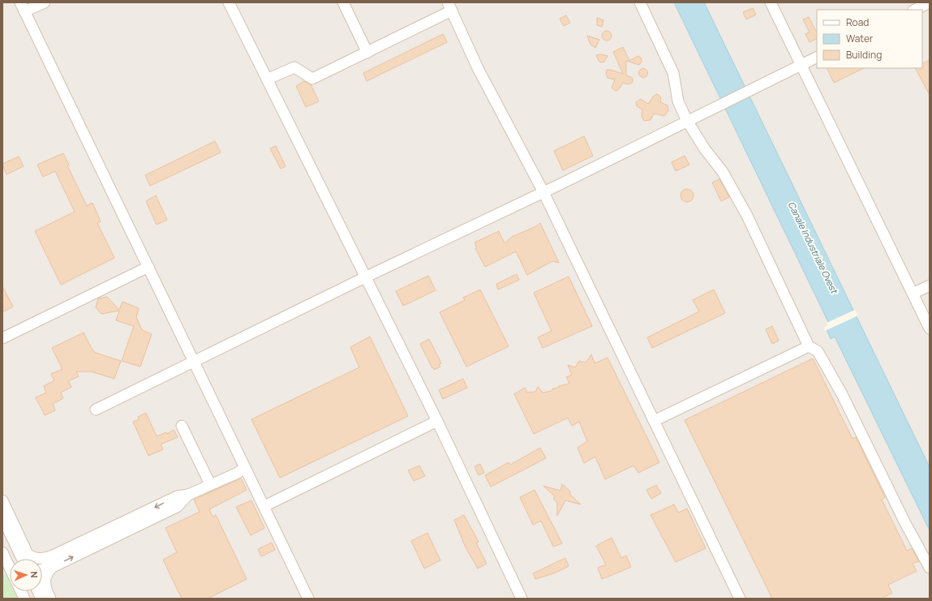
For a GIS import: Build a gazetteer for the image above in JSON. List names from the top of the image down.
{
  "water": ["Canale Industriale Ovest"],
  "legend": ["Road", "Water", "Building"],
  "north": "right"
}
